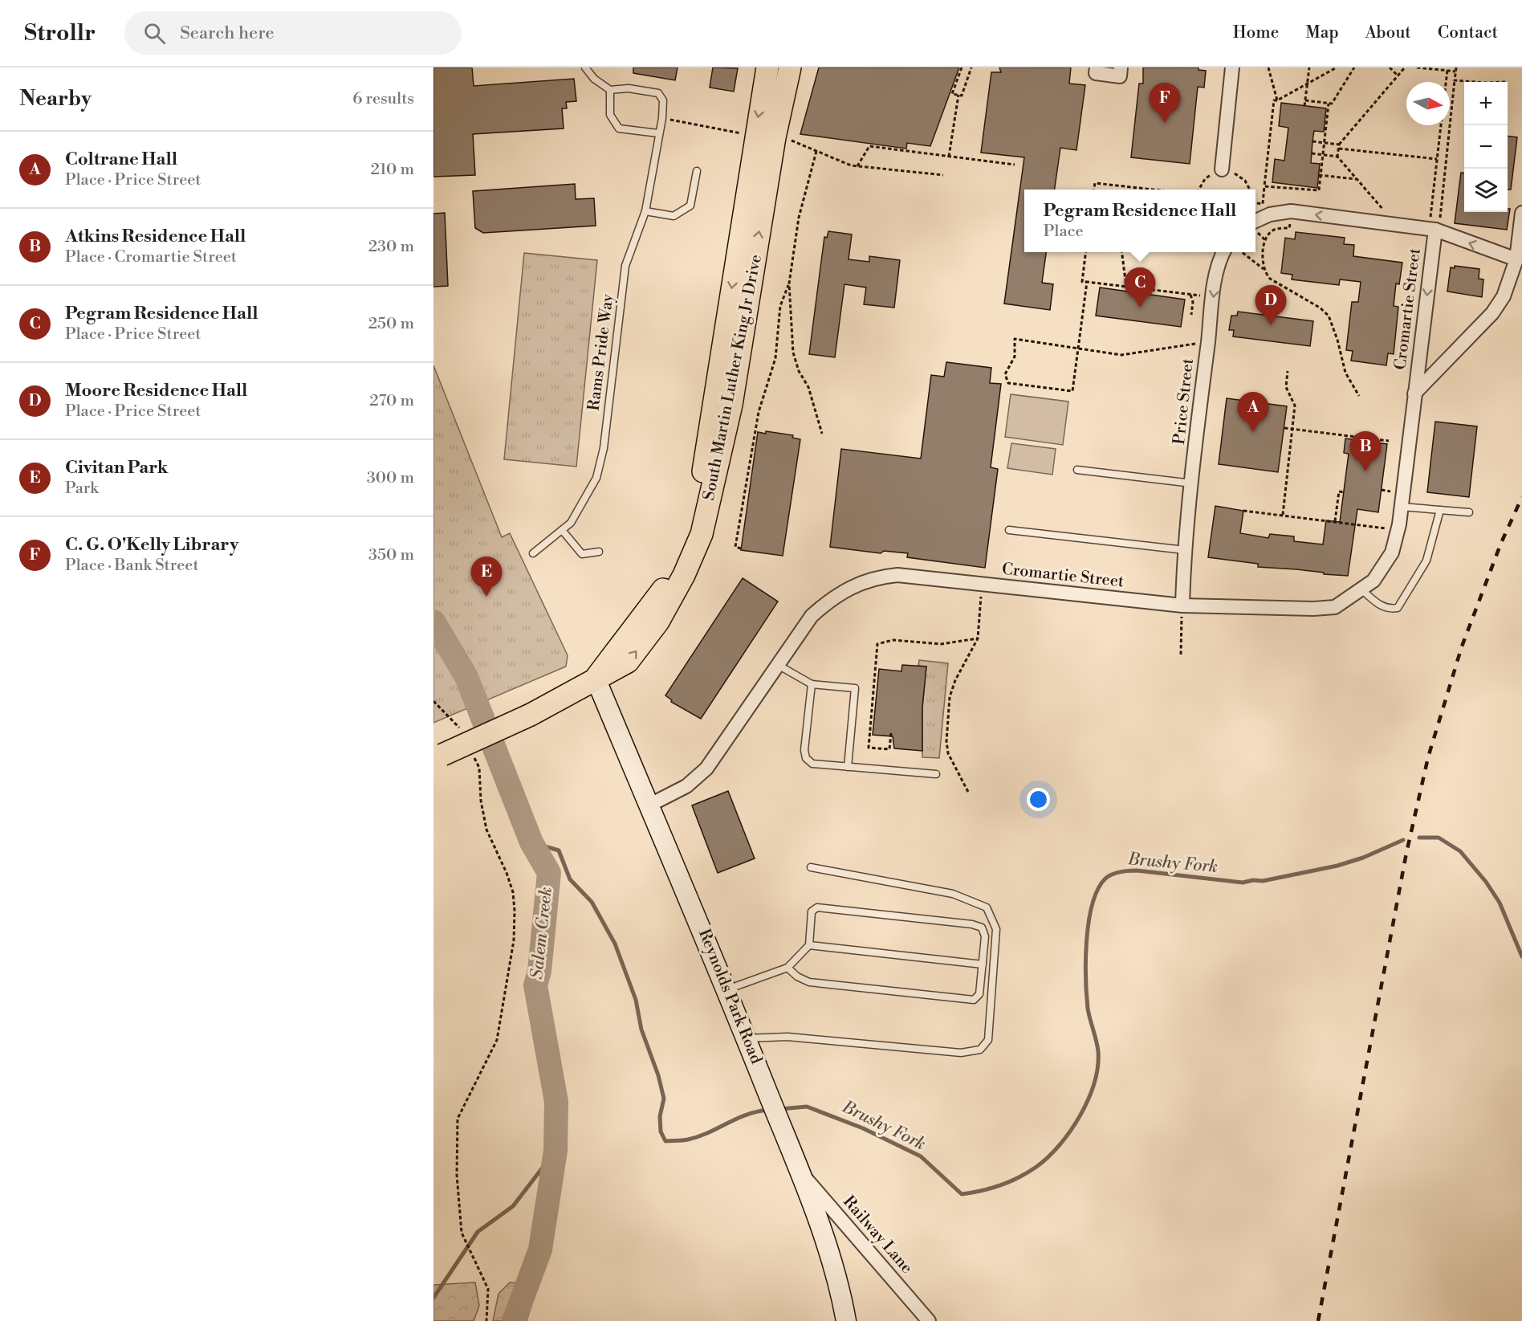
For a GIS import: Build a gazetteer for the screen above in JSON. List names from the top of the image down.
{
  "streets": {
    "main road": ["South Martin Luther King Jr Drive", "Reynolds Park Road"],
    "street": ["Cromartie Street", "Price Street", "Railway Lane"],
    "lane": ["Rams Pride Way"]
  },
  "crossings": [
    ["Cromartie Street", "Price Street"],
    ["Cromartie Street", "Reynolds Park Road"],
    ["South Martin Luther King Jr Drive", "Reynolds Park Road"],
    ["Reynolds Park Road", "Railway Lane"]
  ],
  "one_way": ["Price Street"],
  "water": ["Brushy Fork", "Salem Creek"],
  "north": "right",
  "page": {
    "header": "Strollr",
    "search": "Search here",
    "nav": [
      "Home",
      "Map",
      "About",
      "Contact"
    ],
    "heading": ["Nearby", "6 results"],
    "map_buttons": ["+", "−"],
    "pins": [
      "F",
      "C",
      "D",
      "A",
      "B",
      "E"
    ],
    "list": [
      {
        "mark": "A",
        "name": "Coltrane Hall",
        "note": "Place · Price Street",
        "value": "210 m"
      },
      {
        "mark": "B",
        "name": "Atkins Residence Hall",
        "note": "Place · Cromartie Street",
        "value": "230 m"
      },
      {
        "mark": "C",
        "name": "Pegram Residence Hall",
        "note": "Place · Price Street",
        "value": "250 m"
      },
      {
        "mark": "D",
        "name": "Moore Residence Hall",
        "note": "Place · Price Street",
        "value": "270 m"
      },
      {
        "mark": "E",
        "name": "Civitan Park",
        "note": "Park",
        "value": "300 m"
      },
      {
        "mark": "F",
        "name": "C. G. O'Kelly Library",
        "note": "Place · Bank Street",
        "value": "350 m"
      }
    ],
    "popup": ["Pegram Residence Hall", "Place"]
  }
}
